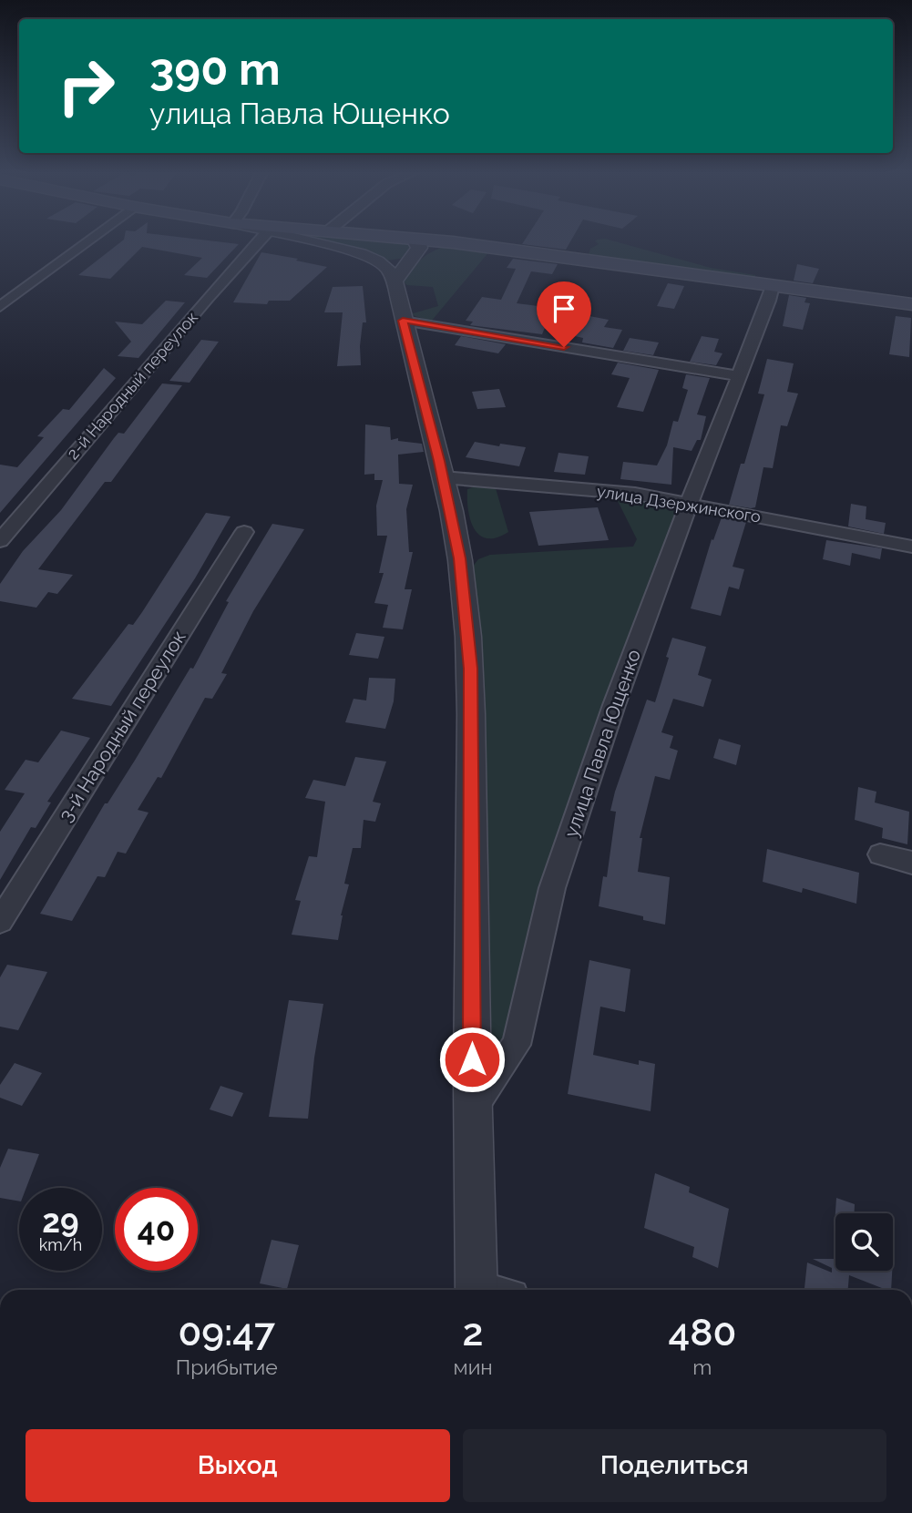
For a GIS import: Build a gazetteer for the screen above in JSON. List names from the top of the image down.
{
  "streets": {
    "street": [
      "2-й Народный переулок",
      "улица Дзержинского",
      "3-й Народный переулок",
      "улица Павла Ющенко"
    ]
  },
  "crossings": [
    ["улица Дзержинского", "улица Павла Ющенко"]
  ],
  "page": {
    "turn": ["390 m", "улица Павла Ющенко"],
    "speed": "29 km/h",
    "limit": "40",
    "eta": [
      "09:47",
      "Прибытие",
      "2",
      "мин",
      "480",
      "m"
    ],
    "buttons": ["Выход", "Поделиться"]
  }
}
